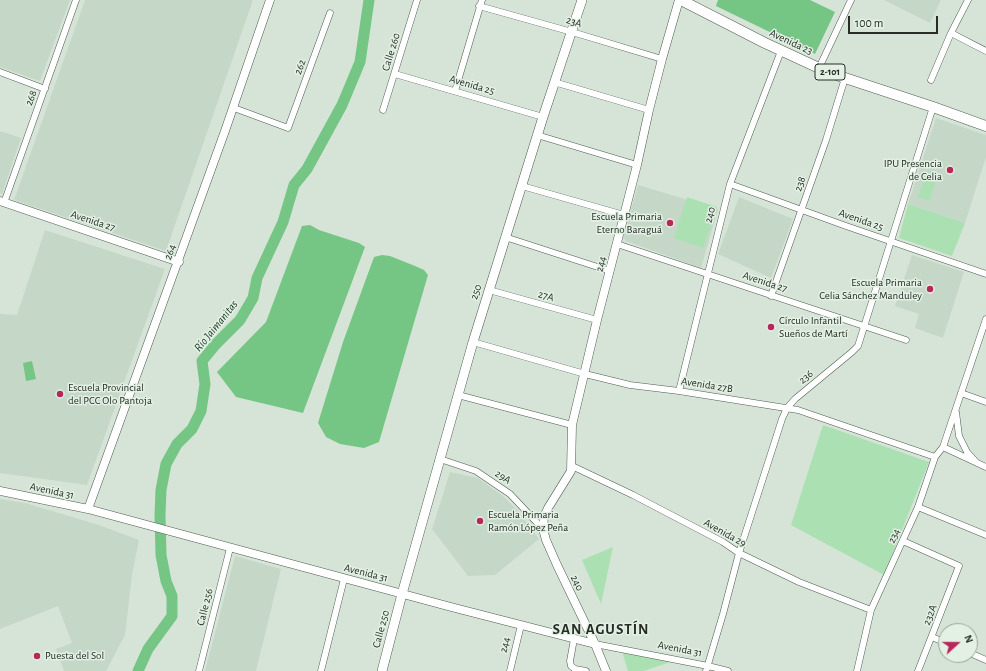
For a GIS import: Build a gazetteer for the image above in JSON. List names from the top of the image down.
{
  "streets": {
    "main road": [
      "Avenida 23",
      "2-101",
      "250",
      "Calle 250"
    ],
    "street": [
      "23A",
      "Calle 260",
      "262",
      "Avenida 25",
      "268",
      "238",
      "240",
      "Avenida 27",
      "264",
      "244",
      "27A",
      "236",
      "Avenida 27B",
      "29A",
      "Avenida 31",
      "Avenida 29",
      "234",
      "Calle 256",
      "232A"
    ]
  },
  "crossings": [
    ["23A", "244"],
    ["23A", "250"],
    ["Avenida 23", "238"],
    ["Avenida 23", "240"],
    ["Avenida 23", "244"],
    ["Avenida 23", "236"],
    ["Calle 260", "Avenida 25"],
    ["262", "264"],
    ["Avenida 25", "238"],
    ["Avenida 25", "240"],
    ["Avenida 25", "250"],
    ["Avenida 25", "236"],
    ["268", "Avenida 27"],
    ["238", "Avenida 27"],
    ["240", "Avenida 27"],
    ["240", "244"],
    ["240", "Avenida 27B"],
    ["240", "29A"],
    ["240", "Avenida 31"],
    ["Avenida 27", "264"],
    ["Avenida 27", "244"],
    ["Avenida 27", "236"],
    ["264", "Avenida 31"],
    ["244", "27A"],
    ["244", "Avenida 27B"],
    ["244", "29A"],
    ["244", "Avenida 31"],
    ["244", "Avenida 29"],
    ["250", "27A"],
    ["250", "Avenida 27B"],
    ["250", "29A"],
    ["250", "Avenida 31"],
    ["250", "Calle 250"],
    ["236", "Avenida 27B"],
    ["236", "Avenida 31"],
    ["236", "Avenida 29"],
    ["Avenida 27B", "234"],
    ["Avenida 31", "Calle 256"],
    ["Avenida 31", "Calle 250"],
    ["Avenida 29", "234"],
    ["234", "232A"]
  ],
  "districts": ["SAN AGUSTÍN"],
  "water": ["Río Jaimanitas"],
  "places": [
    "IPU Presencia de Celia",
    "Escuela Primaria Eterno Baraguá",
    "Escuela Primaria Celia Sánchez Manduley",
    "Círculo Infantil Sueños de Martí",
    "Escuela Provincial del PCC Olo Pantoja",
    "Escuela Primaria Ramón López Peña",
    "Puesta del Sol"
  ],
  "scale_bar": "100 m",
  "north": "right"
}
